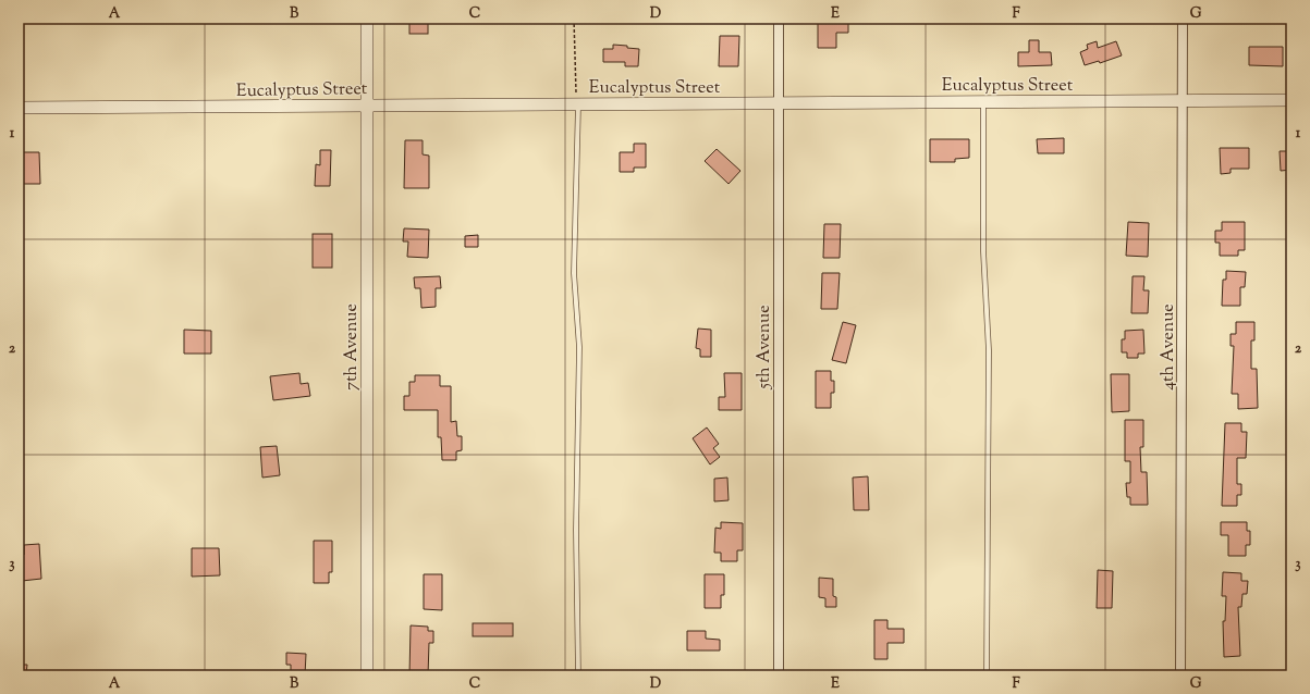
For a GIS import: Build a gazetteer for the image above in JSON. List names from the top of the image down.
{
  "streets": {
    "main road": ["Eucalyptus Street", "7th Avenue"],
    "street": ["5th Avenue", "4th Avenue"]
  },
  "crossings": [
    ["Eucalyptus Street", "7th Avenue"],
    ["Eucalyptus Street", "5th Avenue"],
    ["Eucalyptus Street", "4th Avenue"]
  ],
  "grid": {
    "columns": [
      "A",
      "B",
      "C",
      "D",
      "E",
      "F",
      "G"
    ],
    "rows": ["1", "2", "3"]
  }
}
